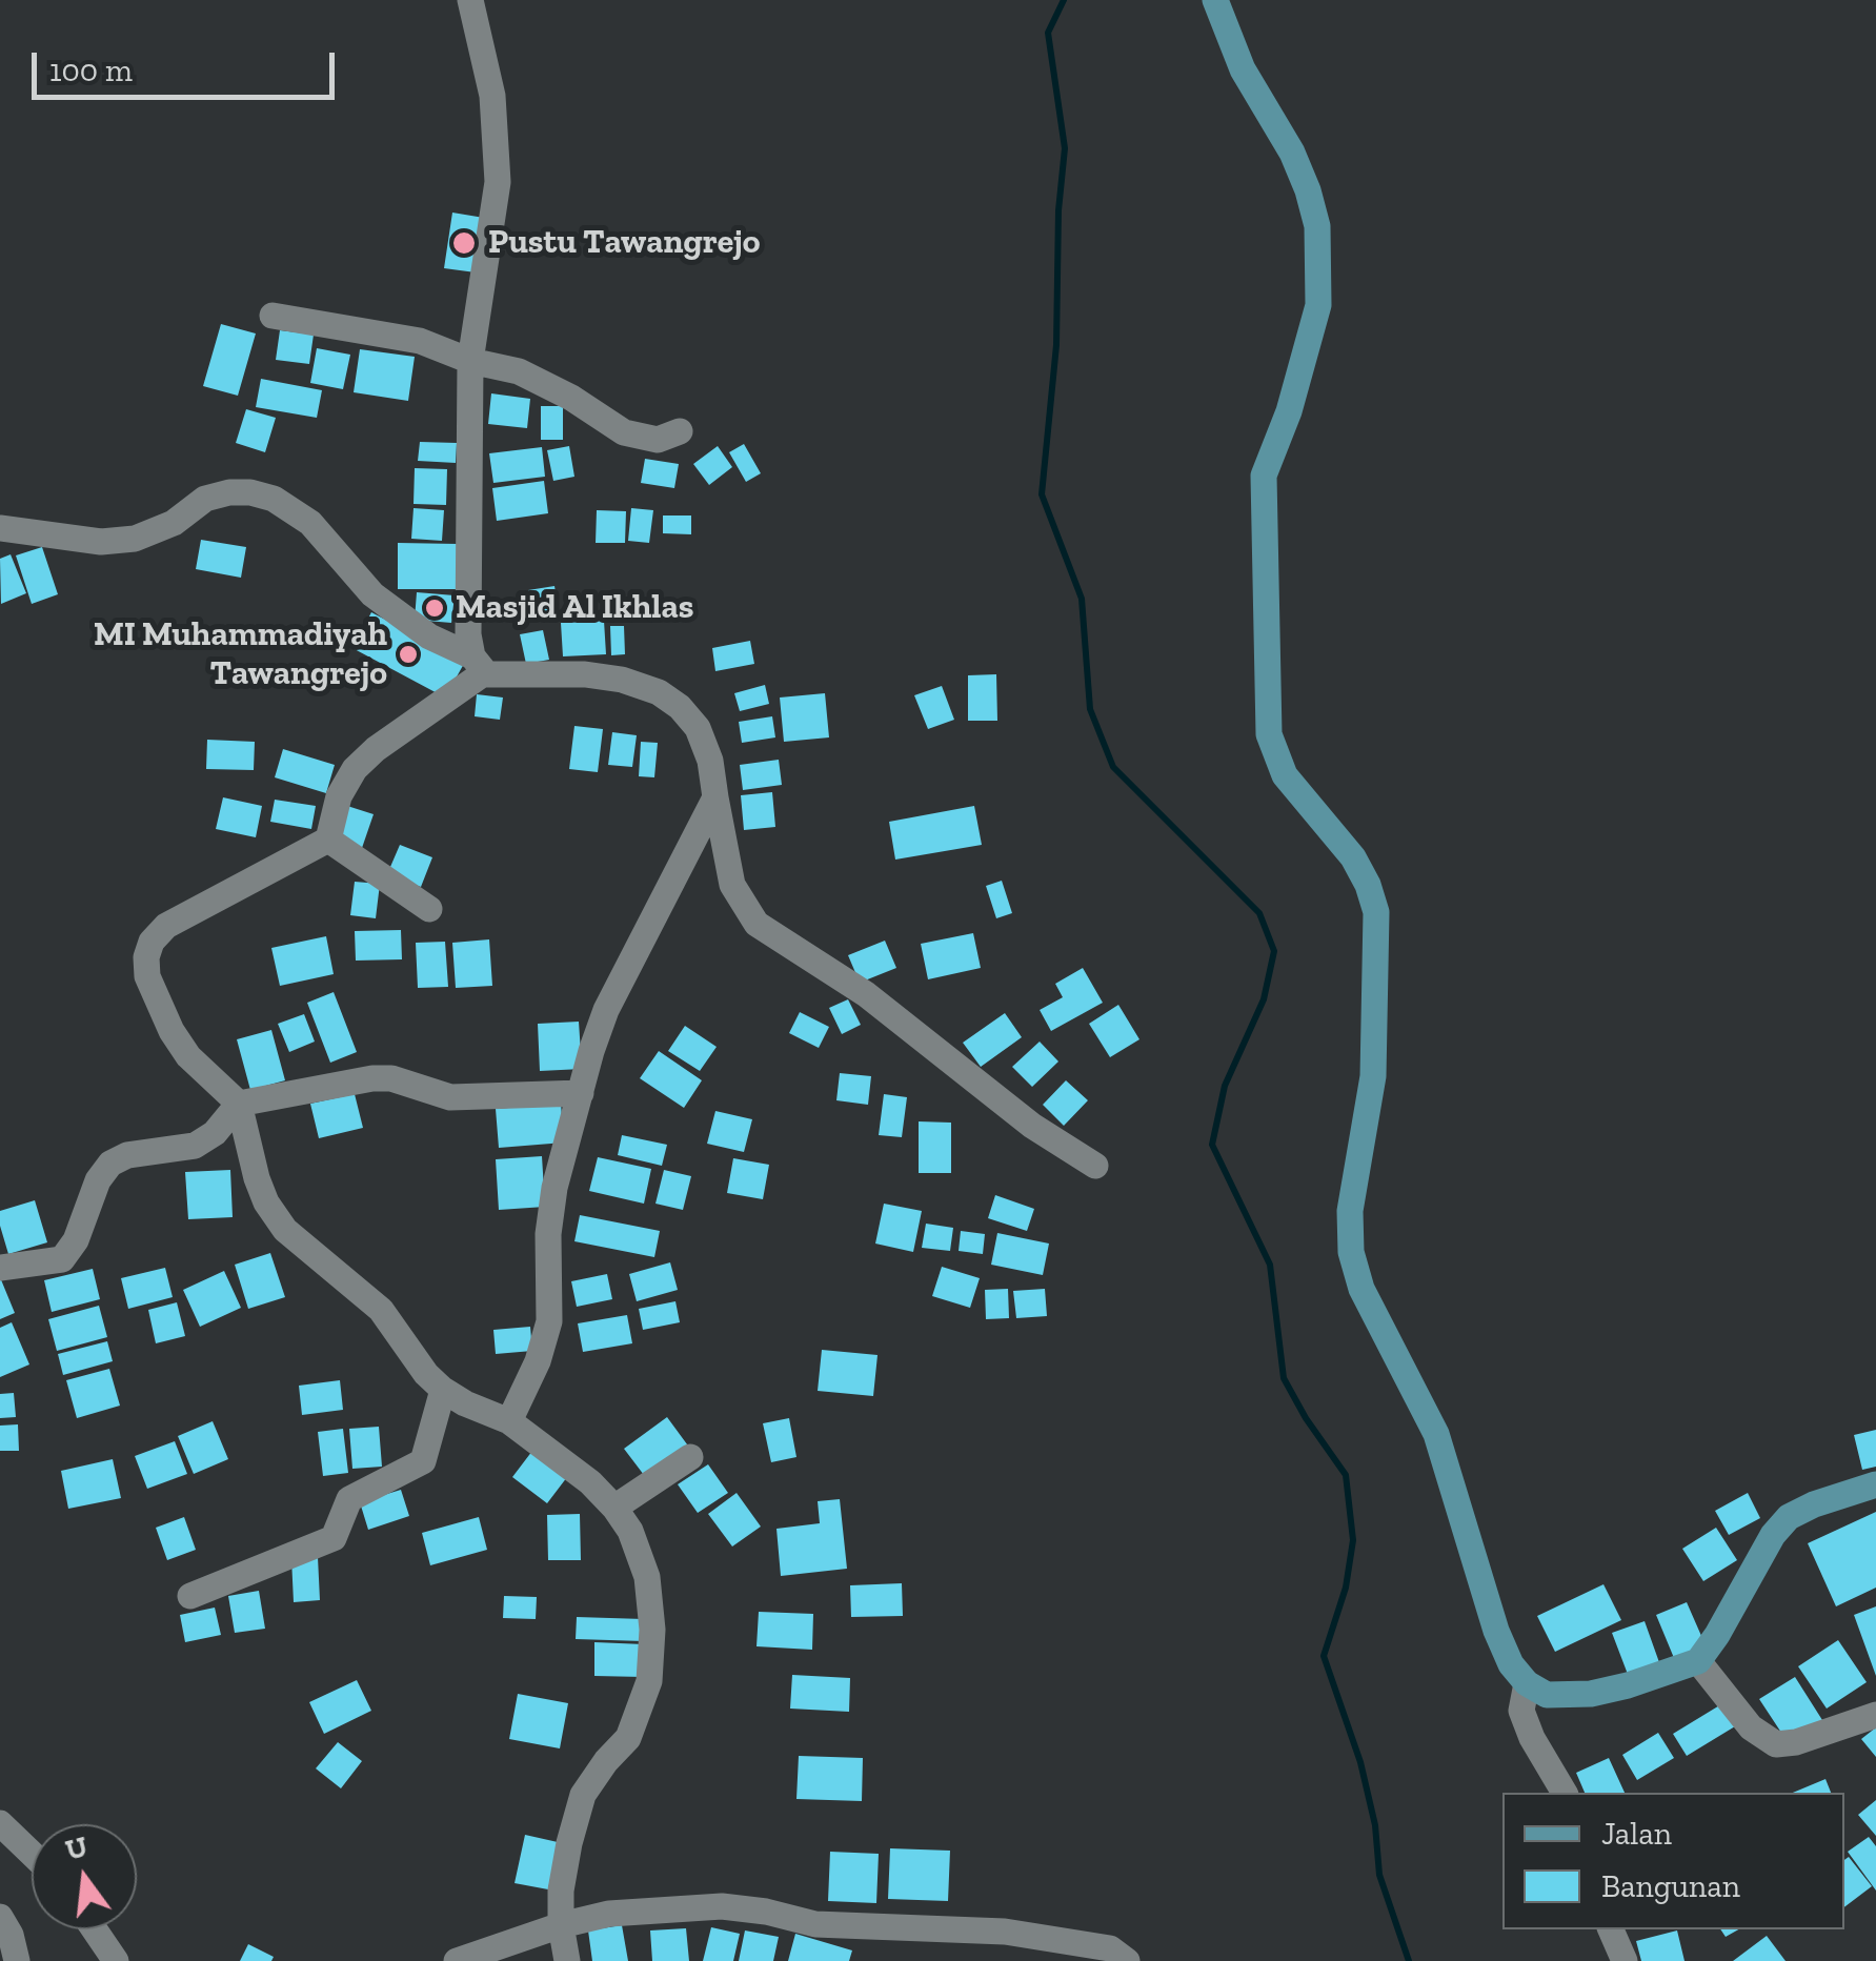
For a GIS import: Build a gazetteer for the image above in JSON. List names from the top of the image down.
{
  "places": ["Pustu Tawangrejo", "Masjid Al Ikhlas", "MI Muhammadiyah Tawangrejo"],
  "legend": ["Jalan", "Bangunan"],
  "scale_bar": "100 m",
  "north": "top"
}
